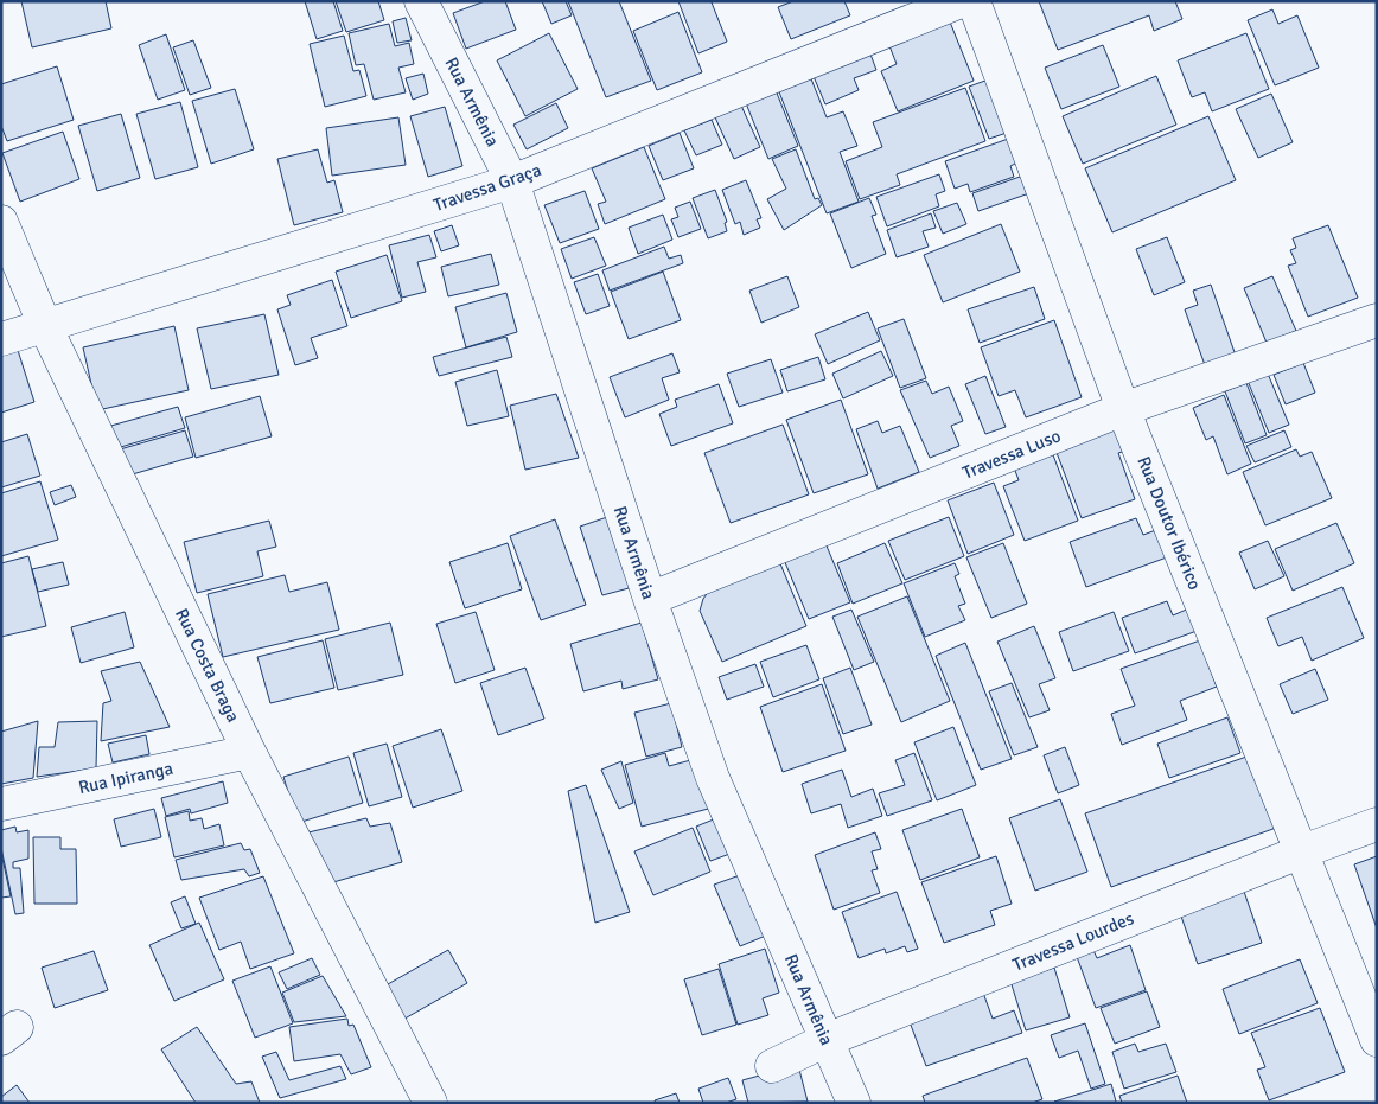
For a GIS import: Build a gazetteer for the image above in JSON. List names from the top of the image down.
{
  "streets": {
    "street": [
      "Rua Armênia",
      "Travessa Graça",
      "Travessa Luso",
      "Rua Doutor Ibérico",
      "Rua Costa Braga",
      "Rua Ipiranga",
      "Travessa Lourdes"
    ]
  },
  "crossings": [
    ["Rua Armênia", "Travessa Graça"],
    ["Rua Armênia", "Travessa Luso"],
    ["Rua Armênia", "Travessa Lourdes"],
    ["Travessa Graça", "Rua Costa Braga"],
    ["Travessa Luso", "Rua Doutor Ibérico"],
    ["Rua Doutor Ibérico", "Travessa Lourdes"],
    ["Rua Costa Braga", "Rua Ipiranga"]
  ]
}
